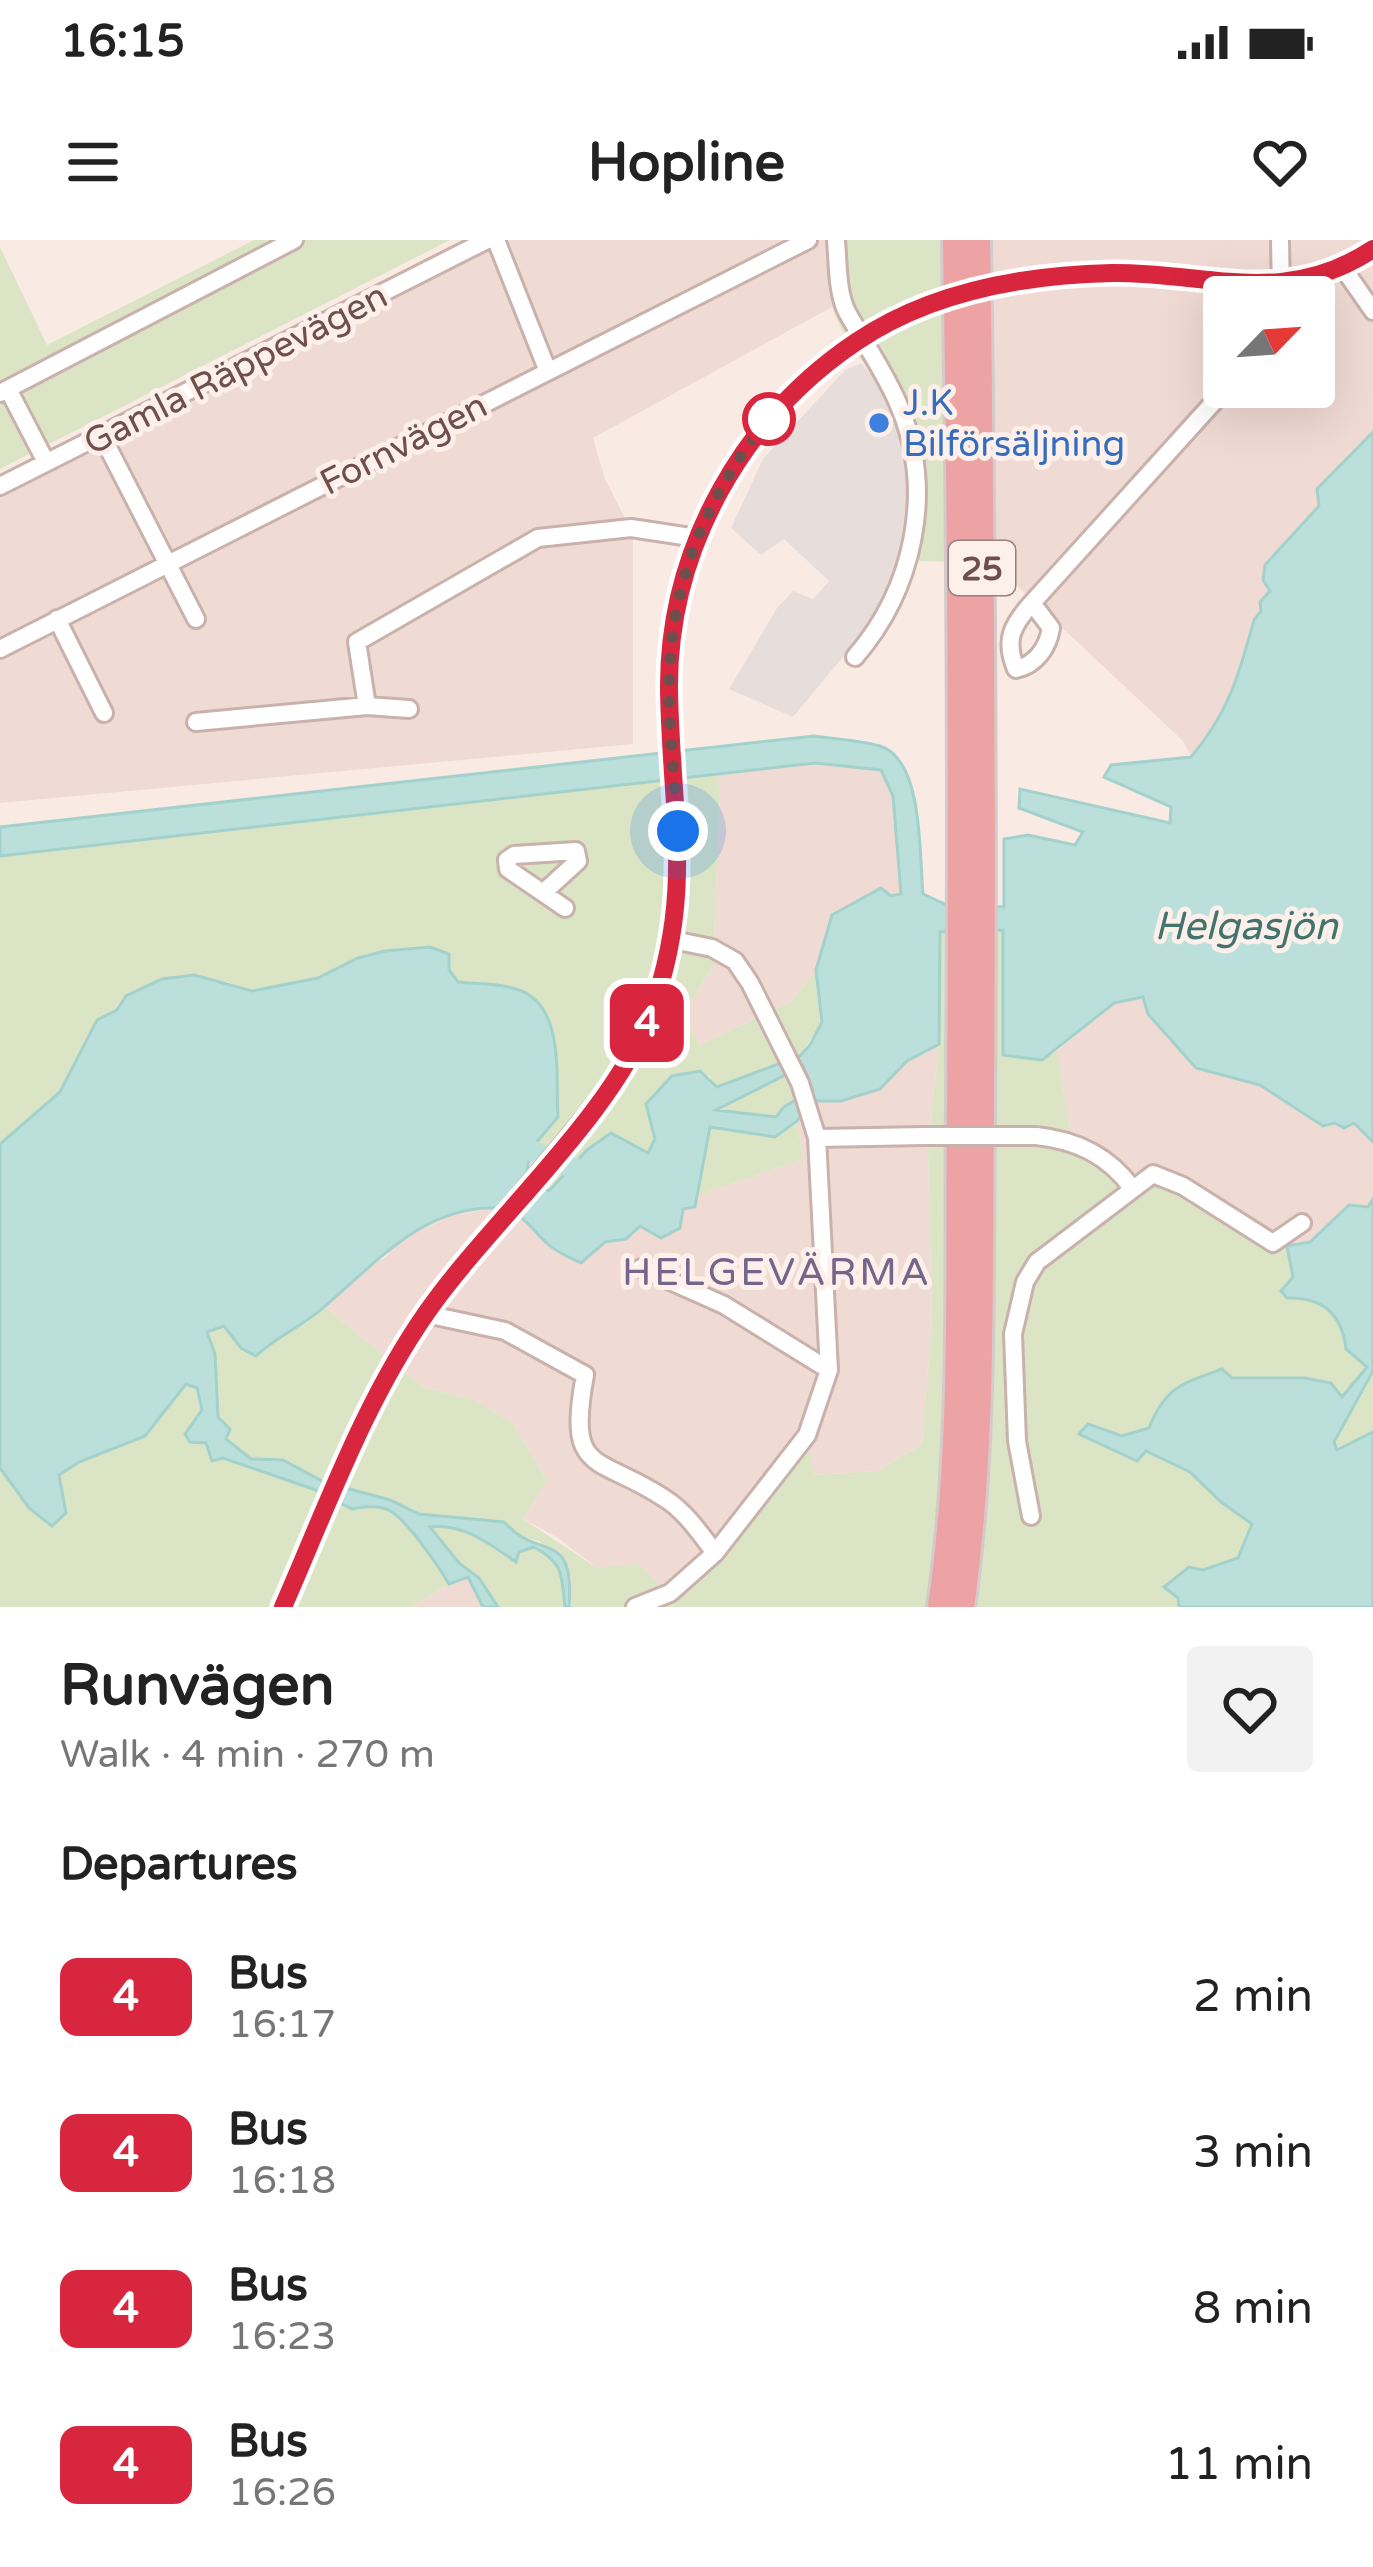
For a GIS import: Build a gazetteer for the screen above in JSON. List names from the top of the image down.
{
  "streets": {
    "highway": ["25"],
    "street": ["Gamla Räppevägen", "Fornvägen"]
  },
  "districts": ["HELGEVÄRMA"],
  "water": ["Helgasjön"],
  "places": ["J.K Bilförsäljning"],
  "lines": ["bus line 4"],
  "north": "top right",
  "page": {
    "status": "16:15",
    "header": "Hopline",
    "on_map": "4",
    "heading": [
      ["Runvägen", "Walk · 4 min · 270 m"],
      "Departures"
    ],
    "list": [
      {
        "mark": "4",
        "name": "Bus",
        "note": "16:17",
        "value": "2 min"
      },
      {
        "mark": "4",
        "name": "Bus",
        "note": "16:18",
        "value": "3 min"
      },
      {
        "mark": "4",
        "name": "Bus",
        "note": "16:23",
        "value": "8 min"
      },
      {
        "mark": "4",
        "name": "Bus",
        "note": "16:26",
        "value": "11 min"
      }
    ]
  }
}
